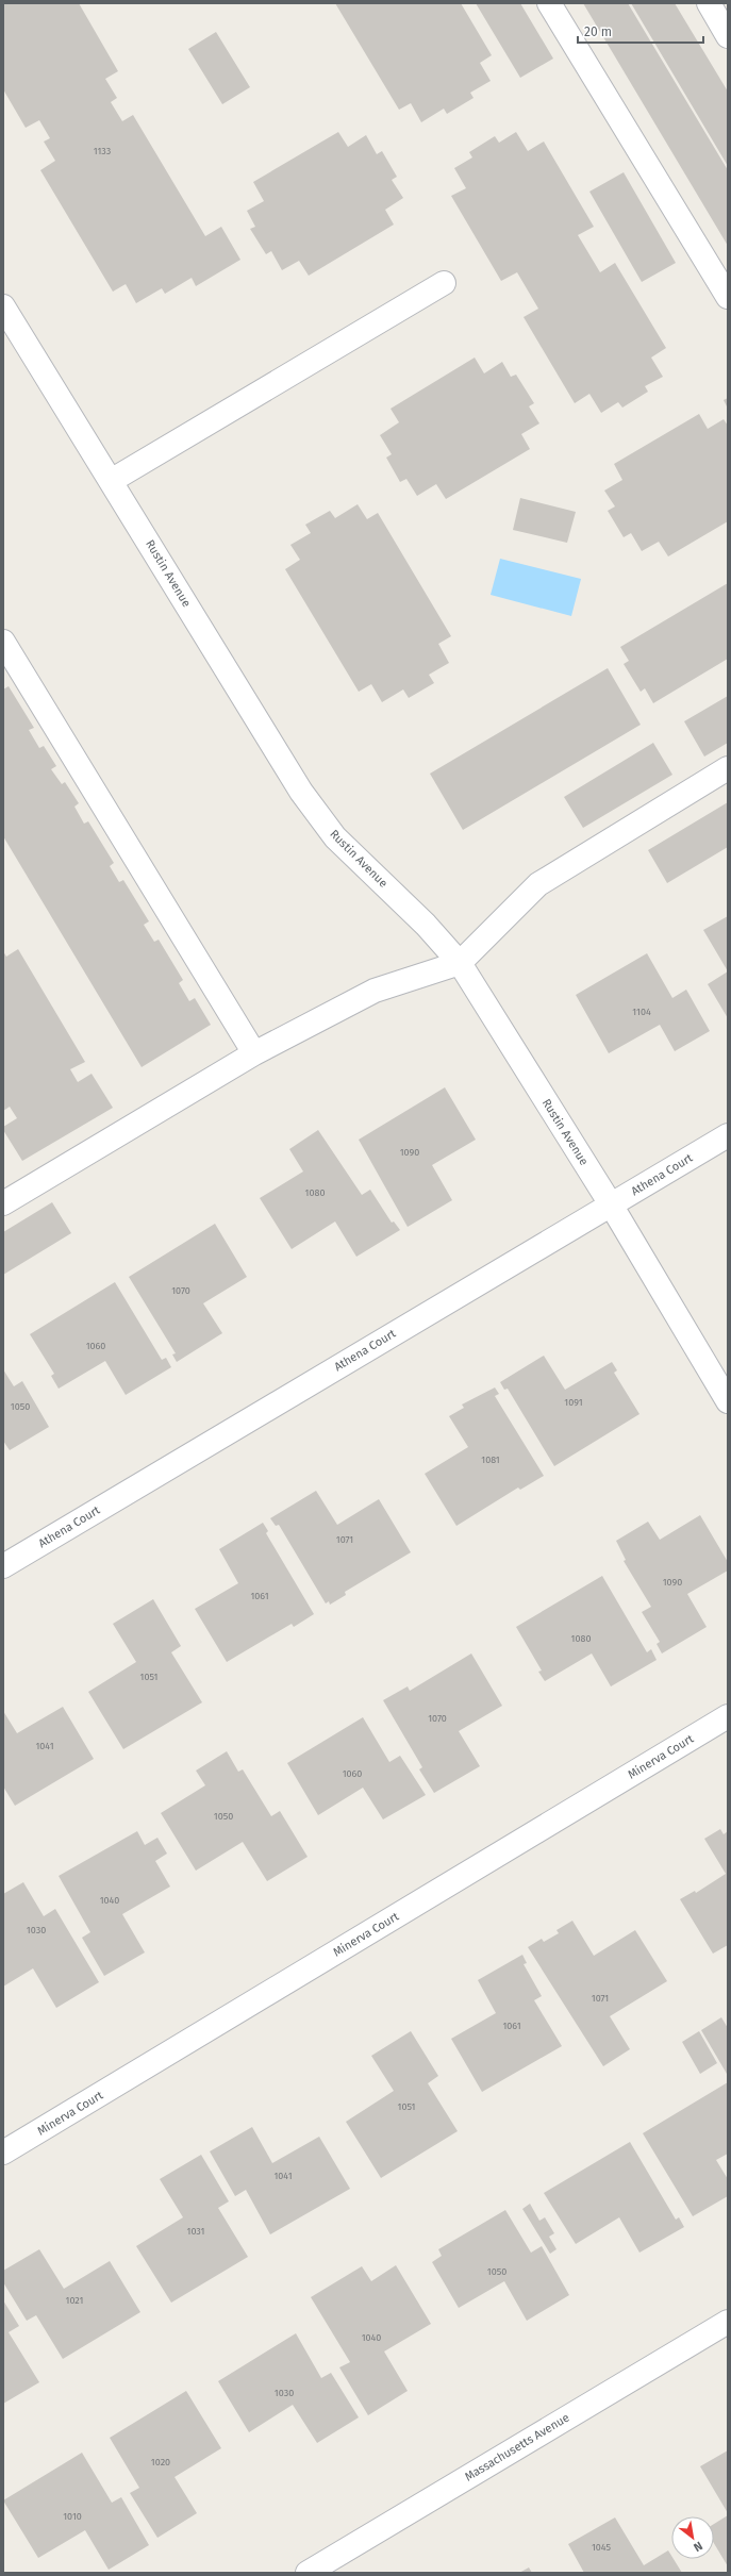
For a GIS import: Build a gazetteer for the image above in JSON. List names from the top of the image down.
{
  "streets": {
    "street": [
      "Rustin Avenue",
      "Athena Court",
      "Minerva Court",
      "Massachusetts Avenue"
    ]
  },
  "crossings": [
    ["Rustin Avenue", "Athena Court"]
  ],
  "house_numbers": [
    "1133",
    "1104",
    "1090",
    "1080",
    "1070",
    "1060",
    "1091",
    "1050",
    "1081",
    "1071",
    "1090",
    "1061",
    "1080",
    "1051",
    "1070",
    "1041",
    "1060",
    "1050",
    "1040",
    "1030",
    "1071",
    "1061",
    "1051",
    "1041",
    "1031",
    "1050",
    "1021",
    "1040",
    "1030",
    "1020",
    "1010",
    "1045"
  ],
  "scale_bar": "20 m",
  "north": "bottom right"
}
